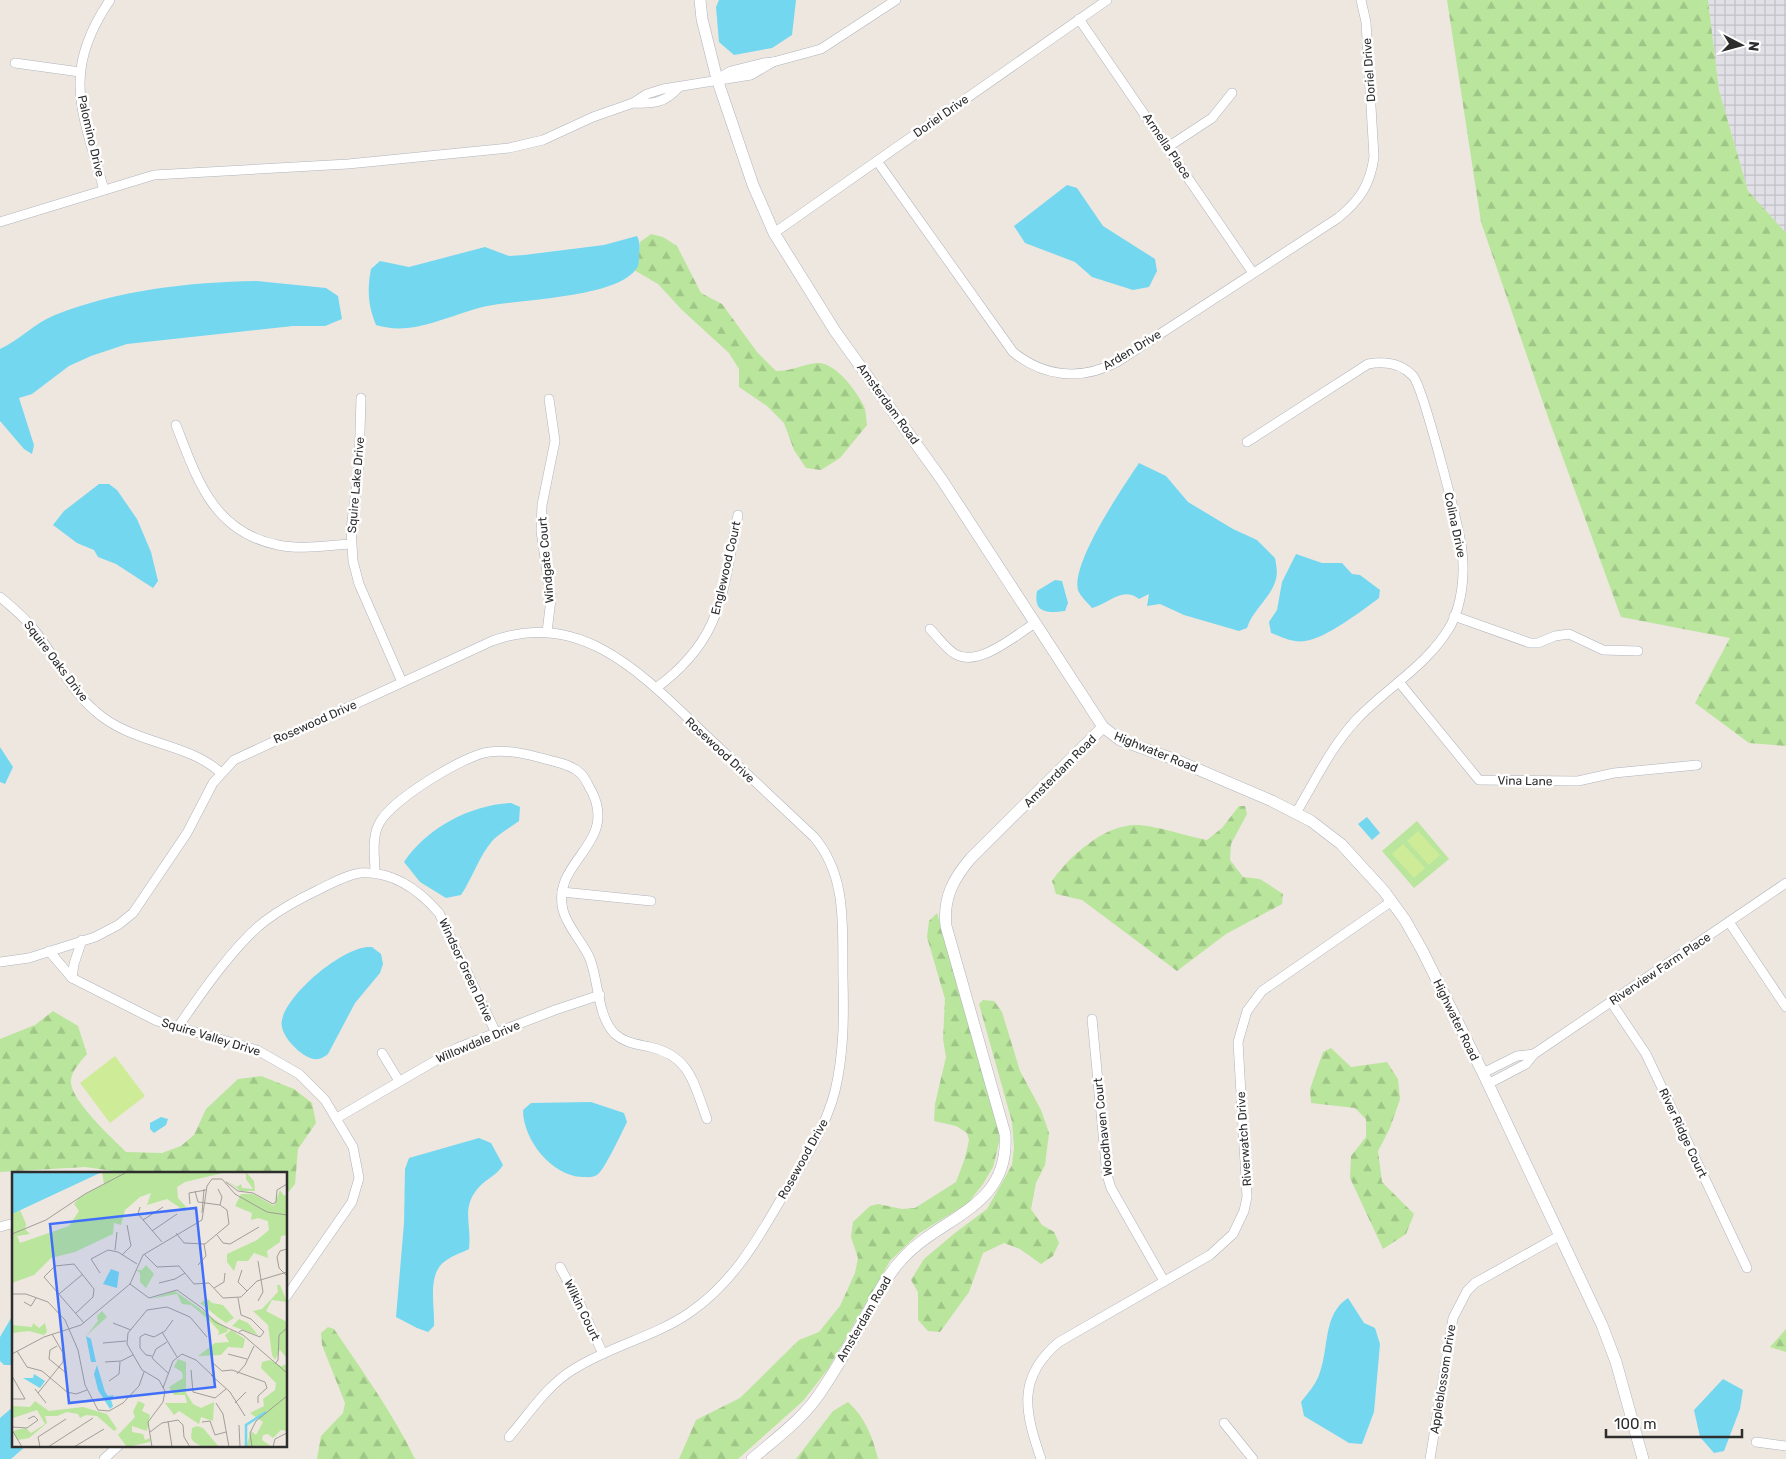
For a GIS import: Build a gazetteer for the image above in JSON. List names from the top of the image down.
{
  "streets": {
    "street": [
      "Doriel Drive",
      "Palomino Drive",
      "Armella Place",
      "Arden Drive",
      "Amsterdam Road",
      "Squire Lake Drive",
      "Colina Drive",
      "Windgate Court",
      "Englewood Court",
      "Squire Oaks Drive",
      "Rosewood Drive",
      "Highwater Road",
      "Vina Lane",
      "Riverview Farm Place",
      "Windsor Green Drive",
      "Squire Valley Drive",
      "Willowdale Drive",
      "Woodhaven Court",
      "River Ridge Court",
      "Riverwatch Drive",
      "Wilkin Court",
      "Appleblossom Drive"
    ]
  },
  "crossings": [
    ["Doriel Drive", "Armella Place"],
    ["Doriel Drive", "Arden Drive"],
    ["Doriel Drive", "Amsterdam Road"],
    ["Armella Place", "Arden Drive"],
    ["Amsterdam Road", "Highwater Road"],
    ["Squire Lake Drive", "Rosewood Drive"],
    ["Colina Drive", "Highwater Road"],
    ["Colina Drive", "Vina Lane"],
    ["Windgate Court", "Rosewood Drive"],
    ["Englewood Court", "Rosewood Drive"],
    ["Squire Oaks Drive", "Rosewood Drive"],
    ["Rosewood Drive", "Squire Valley Drive"],
    ["Rosewood Drive", "Wilkin Court"],
    ["Highwater Road", "Riverview Farm Place"],
    ["Highwater Road", "Riverwatch Drive"],
    ["Highwater Road", "Appleblossom Drive"],
    ["Riverview Farm Place", "River Ridge Court"],
    ["Windsor Green Drive", "Squire Valley Drive"],
    ["Windsor Green Drive", "Willowdale Drive"],
    ["Squire Valley Drive", "Willowdale Drive"],
    ["Woodhaven Court", "Riverwatch Drive"]
  ],
  "scale_bar": "100 m",
  "north": "right"
}
